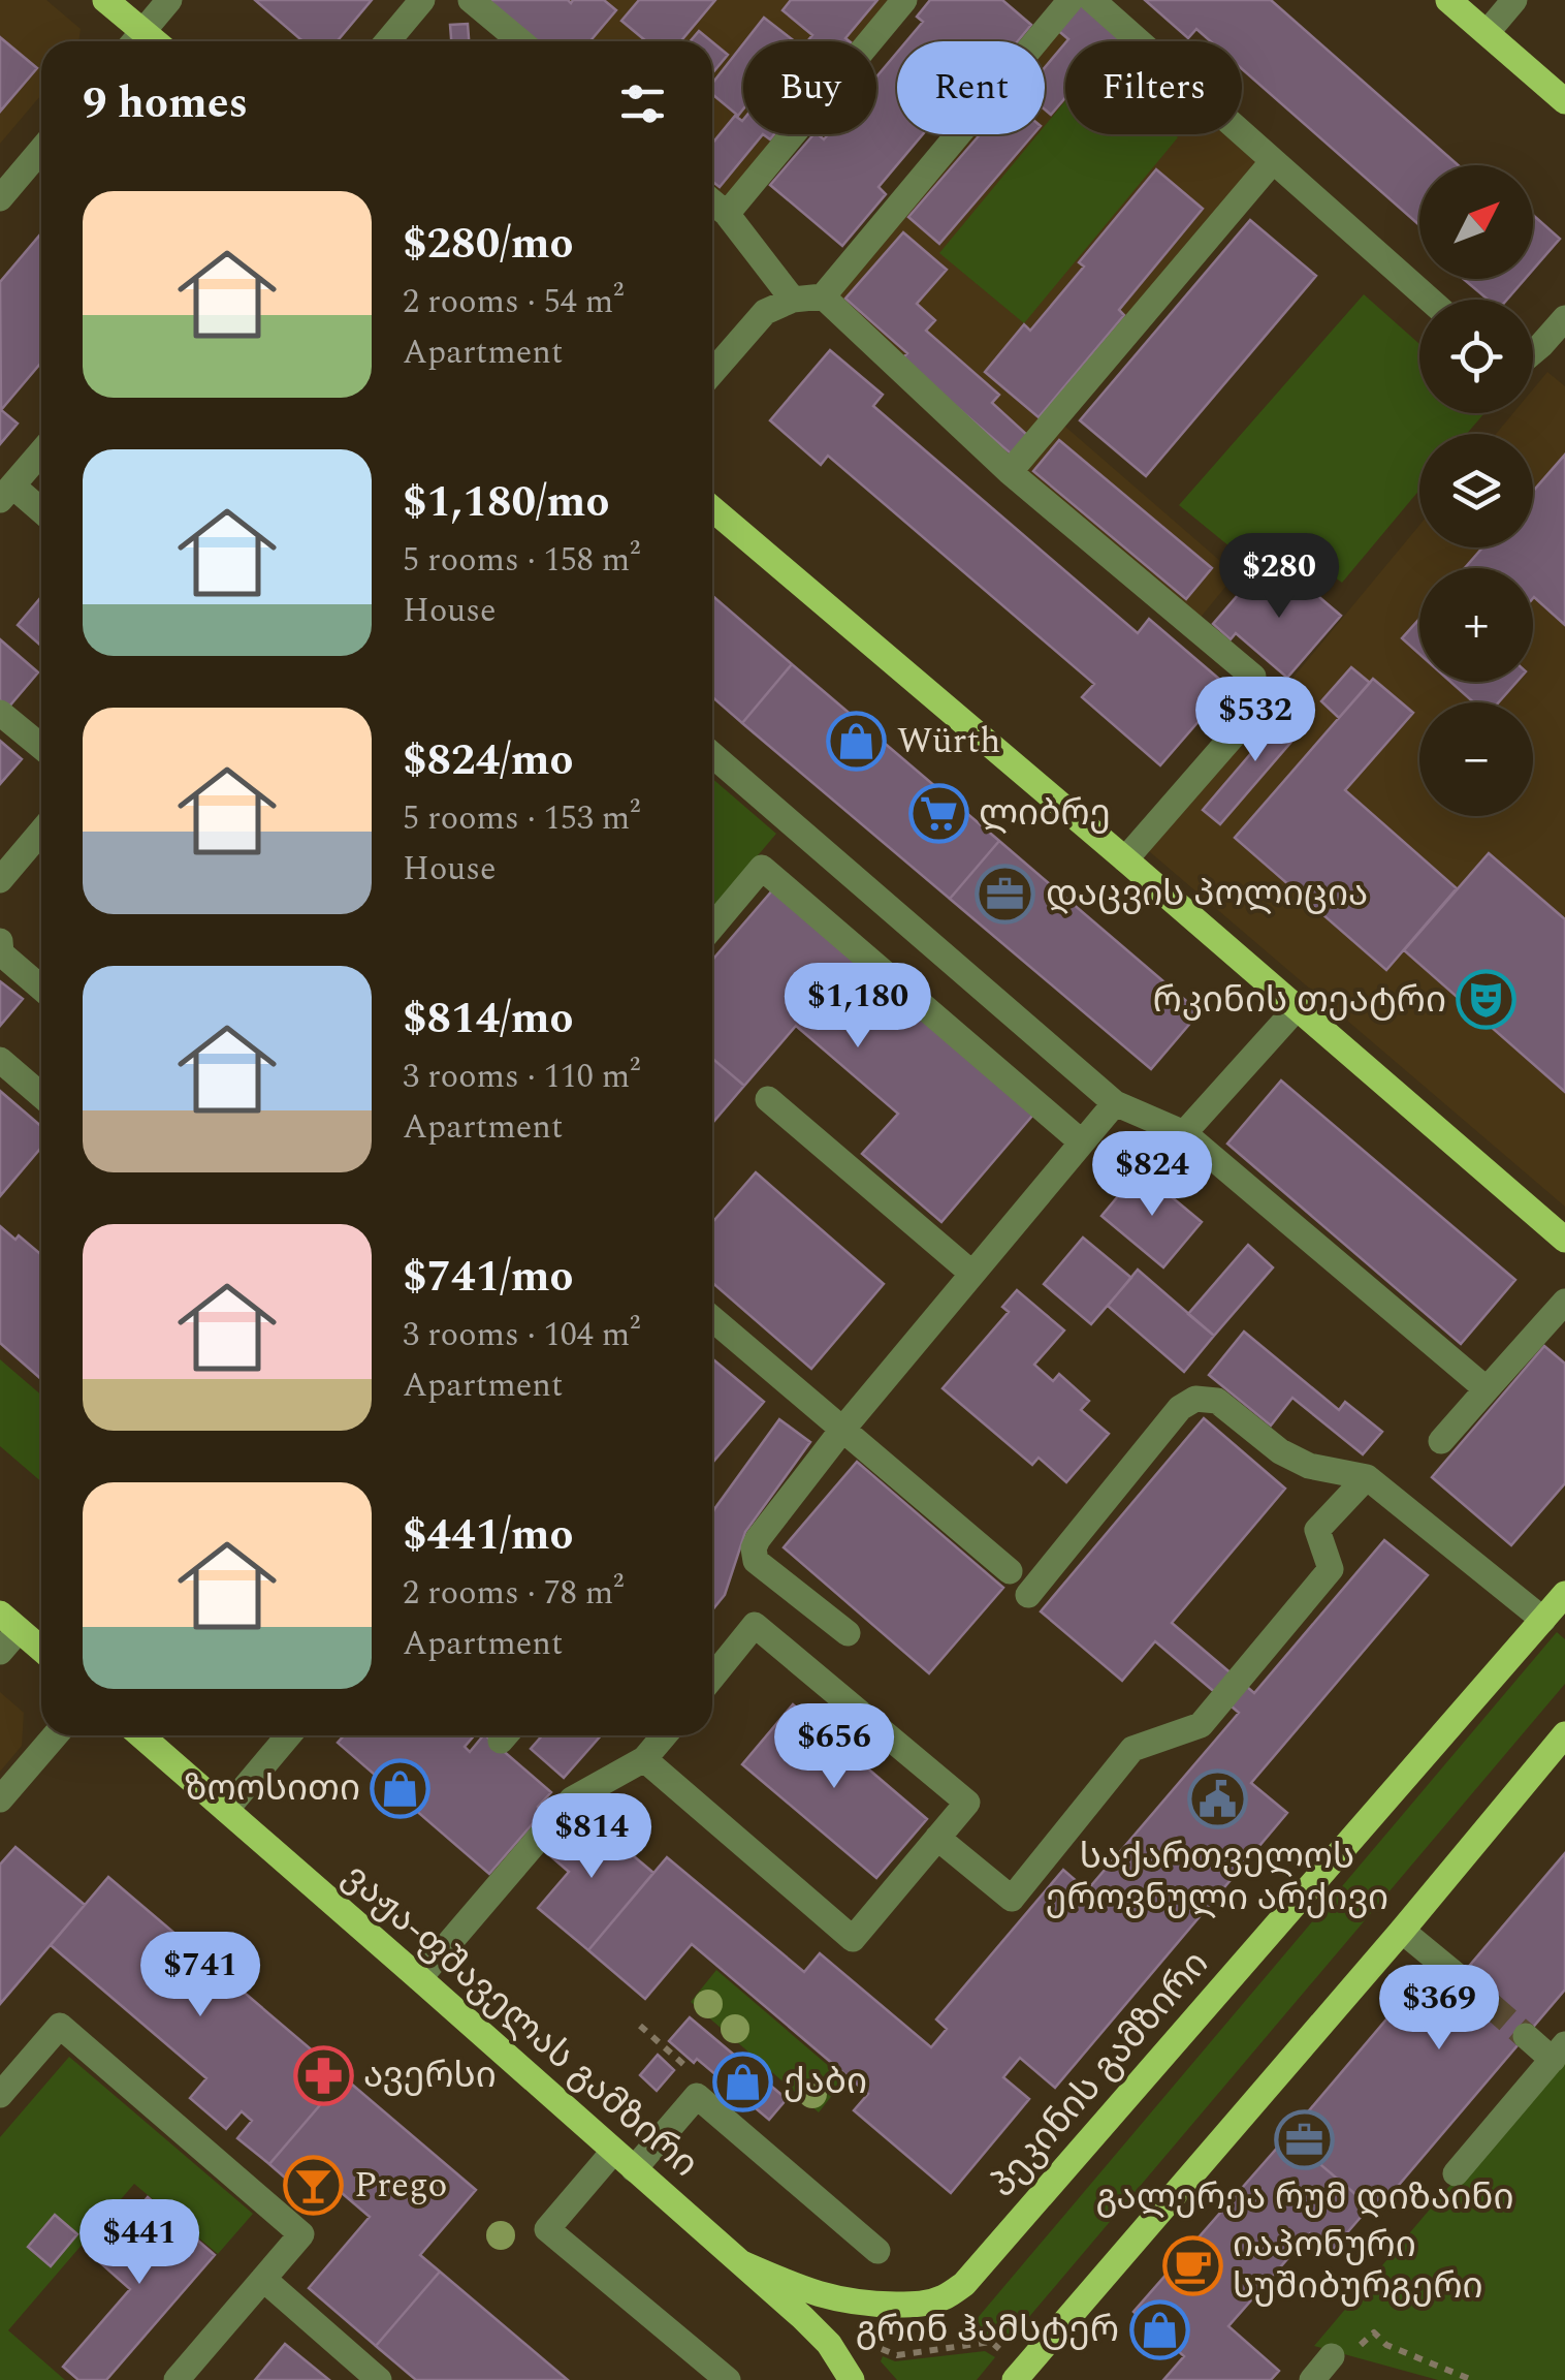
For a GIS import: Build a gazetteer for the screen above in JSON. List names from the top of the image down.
{
  "streets": {
    "main road": ["ვაჟა-ფშაველას გამზირი", "პეკინის გამზირი"]
  },
  "crossings": [
    ["ვაჟა-ფშაველას გამზირი", "პეკინის გამზირი"]
  ],
  "places": {
    "shop": [
      "Würth",
      "ზოოსითი",
      "ქაბი",
      "გრინ ჰამსტერ"
    ],
    "supermarket": ["ლიბრე"],
    "office": ["დაცვის პოლიცია", "გალერეა რუმ დიზაინი"],
    "theatre": ["რკინის თეატრი"],
    "public building": ["საქართველოს ეროვნული არქივი"],
    "pharmacy": ["ავერსი"],
    "bar": ["Prego"],
    "cafe": ["იაპონური სუშიბურგერი"]
  },
  "north": "top right",
  "page": {
    "chip": ["Buy", "Rent", "Filters"],
    "heading": "9 homes",
    "map_buttons": ["+", "−"],
    "list": [
      {
        "name": "$280/mo",
        "note": "2 rooms · 54 m² · Apartment"
      },
      {
        "name": "$1,180/mo",
        "note": "5 rooms · 158 m² · House"
      },
      {
        "name": "$824/mo",
        "note": "5 rooms · 153 m² · House"
      },
      {
        "name": "$814/mo",
        "note": "3 rooms · 110 m² · Apartment"
      },
      {
        "name": "$741/mo",
        "note": "3 rooms · 104 m² · Apartment"
      },
      {
        "name": "$441/mo",
        "note": "2 rooms · 78 m² · Apartment"
      }
    ],
    "price": [
      "$280",
      "$532",
      "$1,180",
      "$824",
      "$656",
      "$814",
      "$741",
      "$369",
      "$441"
    ]
  }
}
